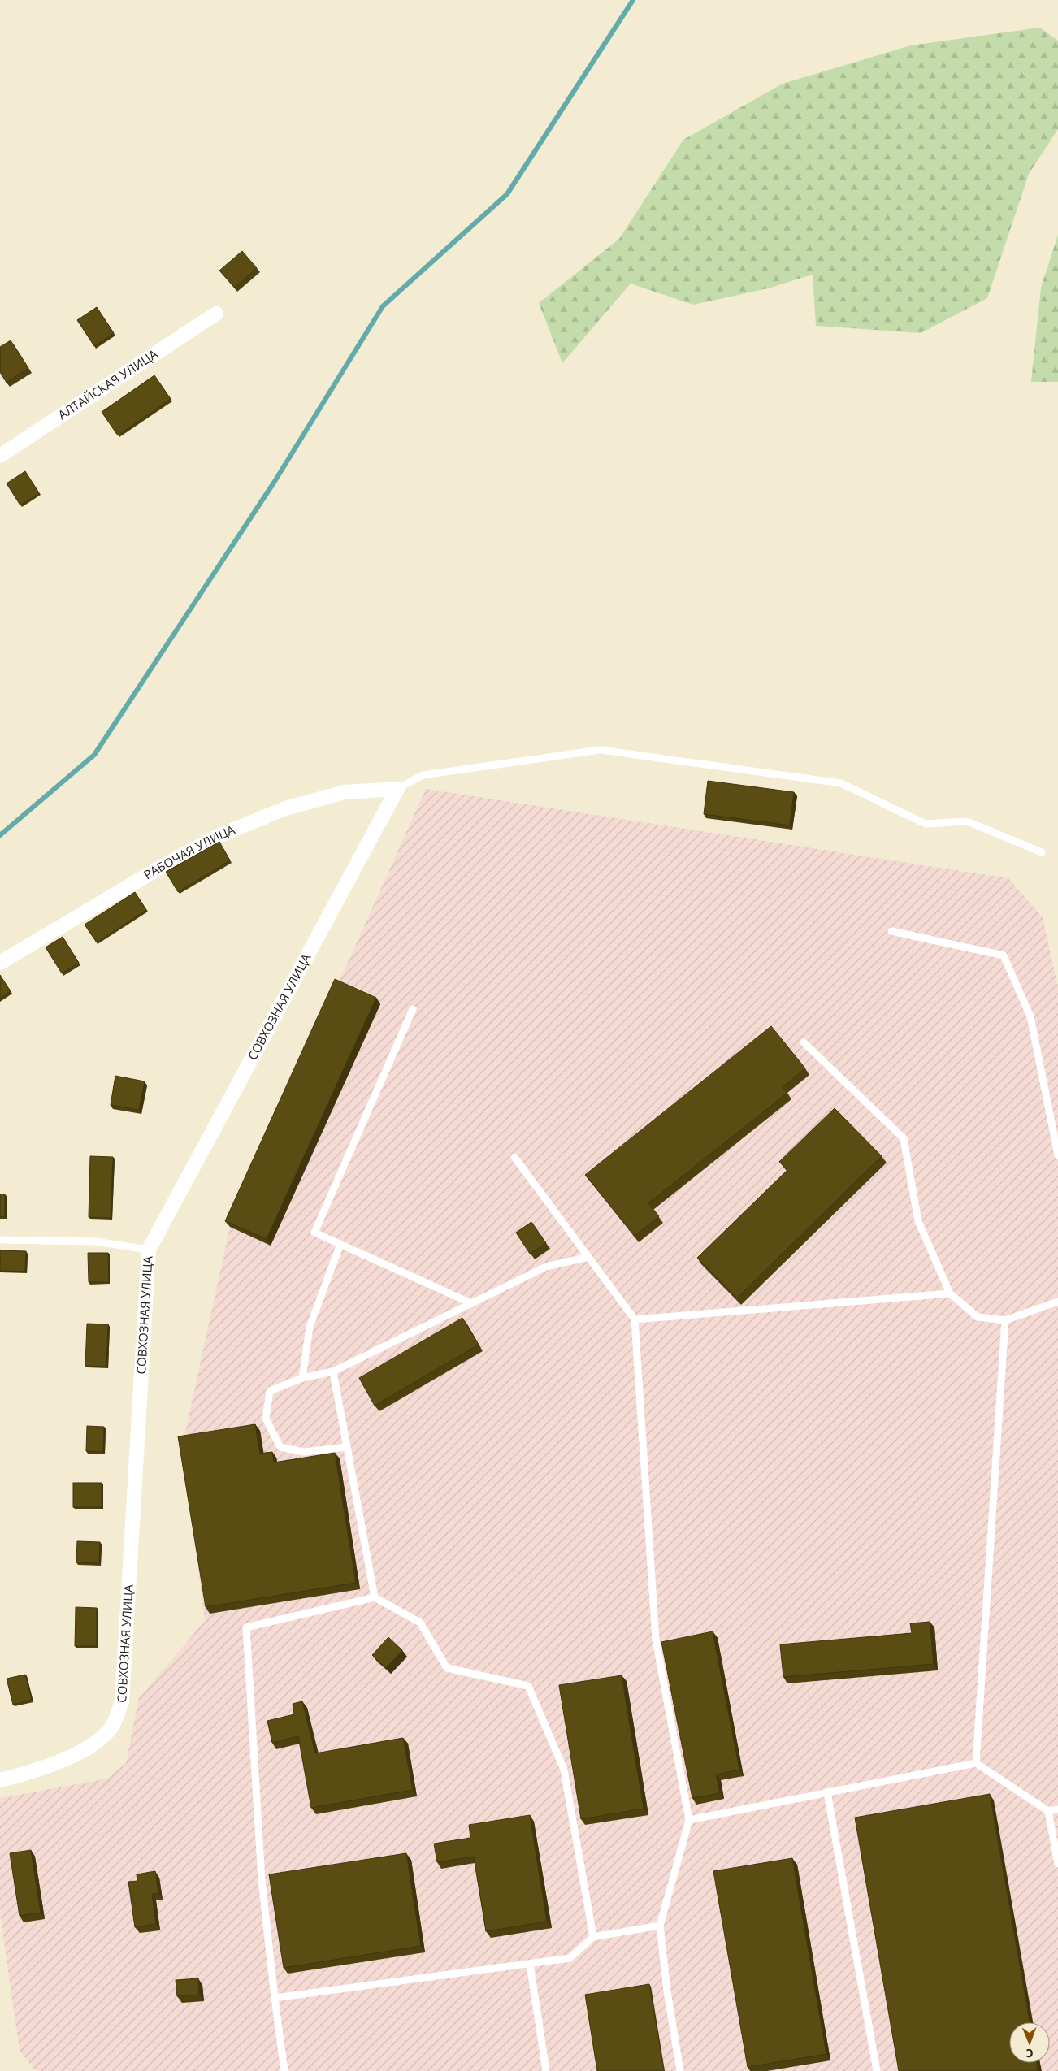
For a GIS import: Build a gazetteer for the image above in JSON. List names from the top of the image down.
{
  "streets": {
    "street": ["АЛТАЙСКАЯ УЛИЦА", "РАБОЧАЯ УЛИЦА", "СОВХОЗНАЯ УЛИЦА"]
  },
  "crossings": [
    ["РАБОЧАЯ УЛИЦА", "СОВХОЗНАЯ УЛИЦА"]
  ],
  "north": "bottom"
}
